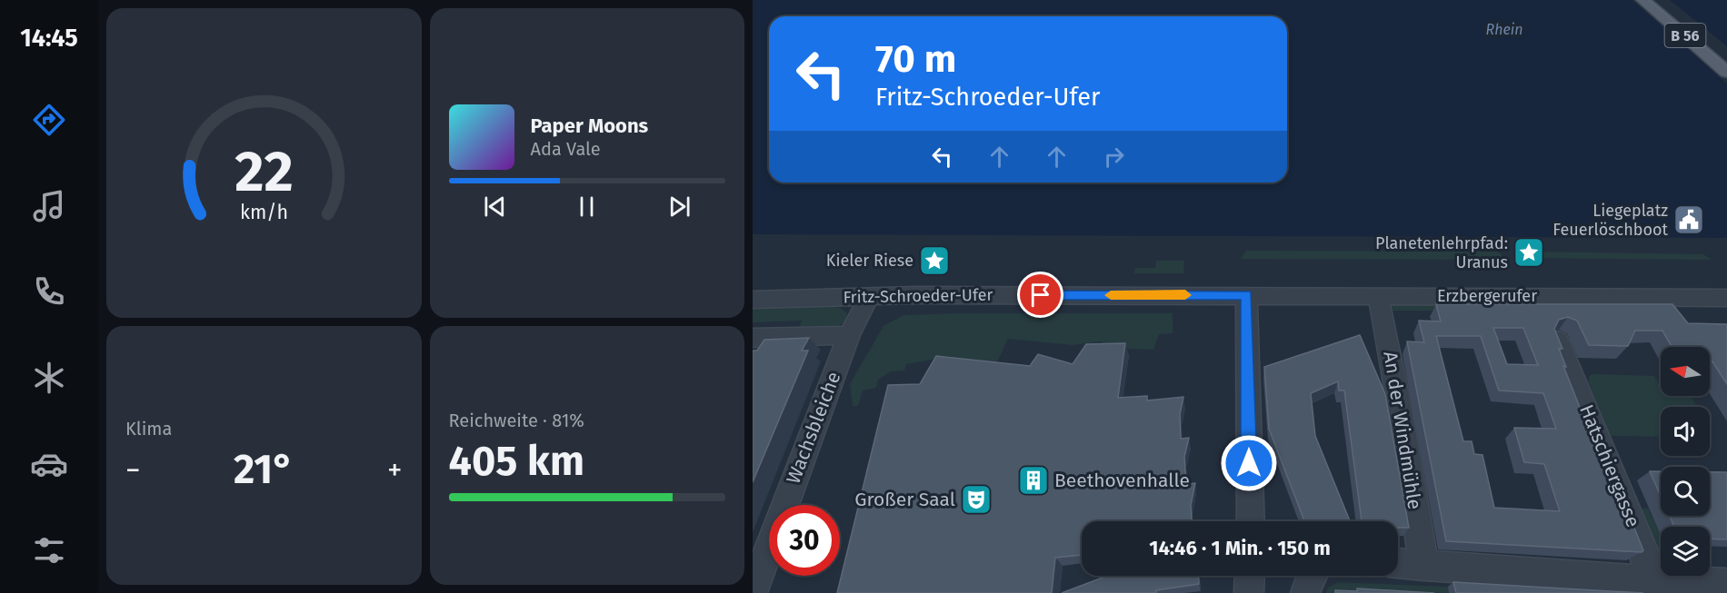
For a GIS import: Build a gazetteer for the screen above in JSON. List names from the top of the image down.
{
  "streets": {
    "main road": ["B 56"],
    "street": [
      "Fritz-Schroeder-Ufer",
      "Erzbergerufer",
      "Wachsbleiche",
      "An der Windmühle",
      "Hatschiergasse"
    ]
  },
  "crossings": [
    ["Fritz-Schroeder-Ufer", "Erzbergerufer"],
    ["Fritz-Schroeder-Ufer", "Wachsbleiche"],
    ["Erzbergerufer", "An der Windmühle"]
  ],
  "water": ["Rhein"],
  "places": {
    "public building": ["Liegeplatz Feuerlöschboot"],
    "place": ["Planetenlehrpfad: Uranus", "Kieler Riese"],
    "building": ["Beethovenhalle"],
    "theatre": ["Großer Saal"]
  },
  "north": "left",
  "page": {
    "tabs": "14:45",
    "turn": ["70 m", "Fritz-Schroeder-Ufer"],
    "song": ["Paper Moons", "Ada Vale"],
    "tile": [
      "Klima",
      ["Reichweite · 81%", "405 km"]
    ],
    "heat": ["−", "21°", "+"],
    "limit": "30",
    "trip": "14:46 · 1 Min. · 150 m",
    "gauge": ["22", "km/h"]
  }
}
